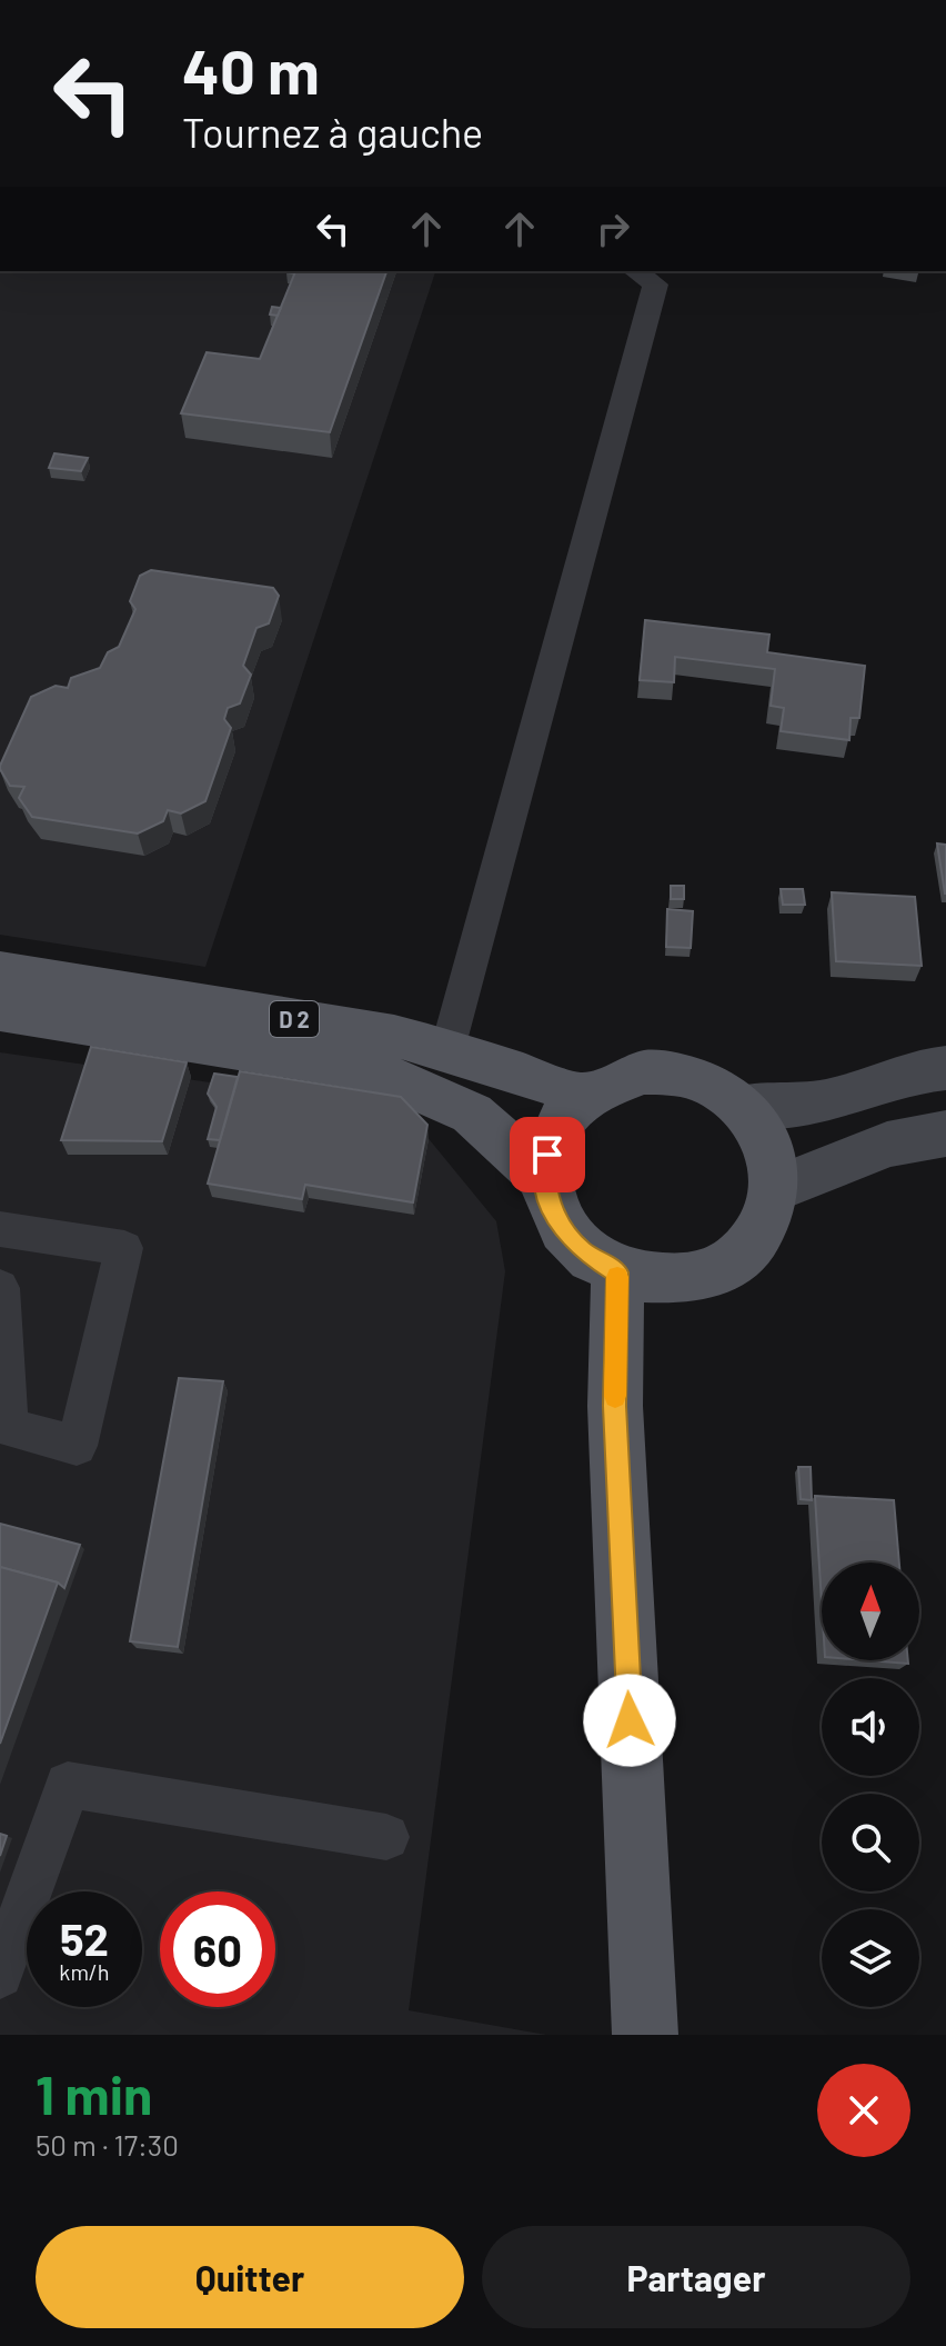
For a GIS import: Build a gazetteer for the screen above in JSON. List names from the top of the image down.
{
  "streets": {
    "main road": ["D 2"]
  },
  "north": "top",
  "page": {
    "turn": ["40 m", "Tournez à gauche"],
    "speed": "52 km/h",
    "limit": "60",
    "heading": ["1 min", "50 m · 17:30"],
    "buttons": ["Quitter", "Partager"]
  }
}
